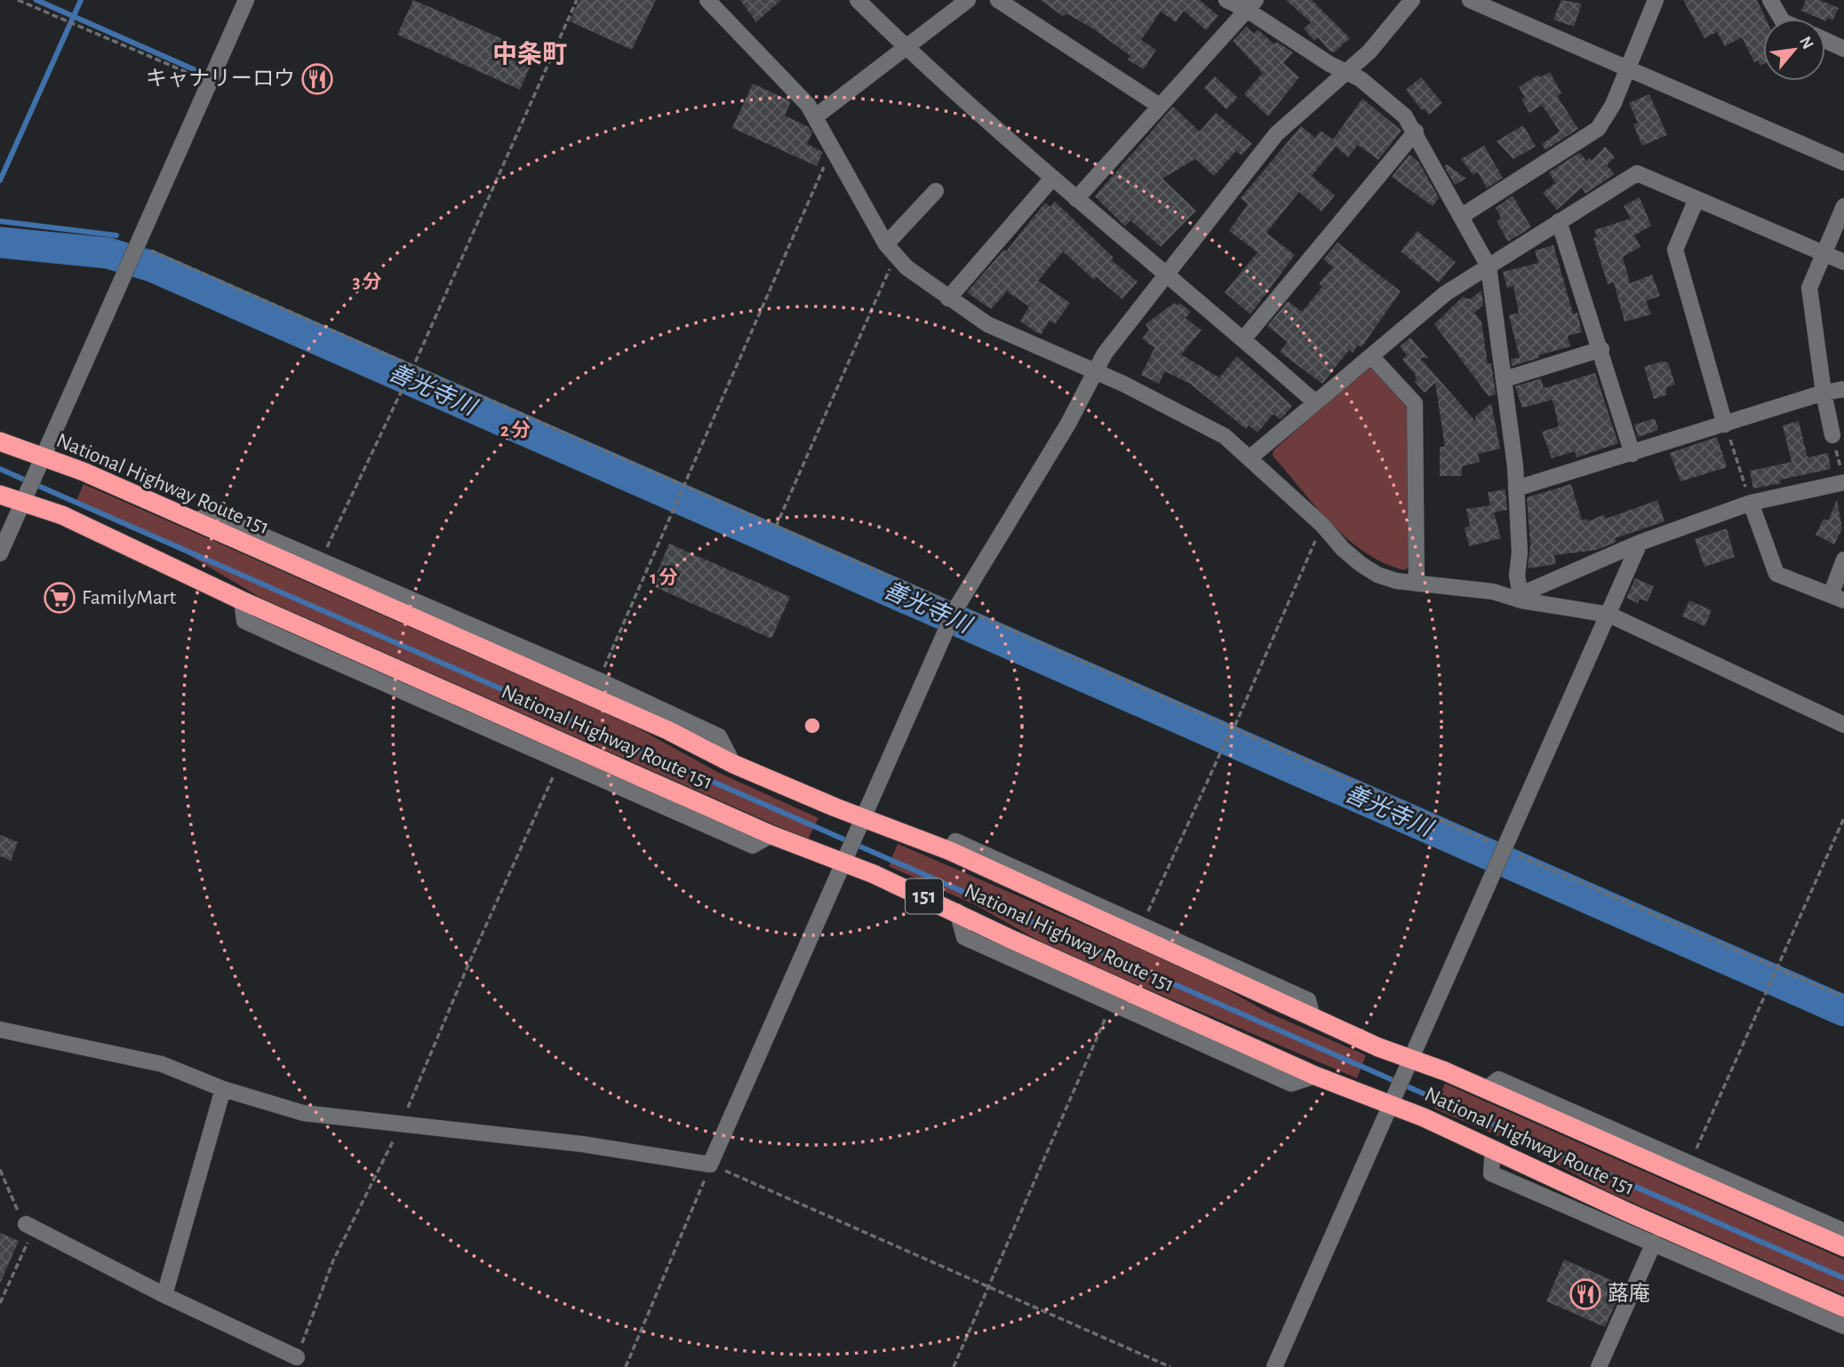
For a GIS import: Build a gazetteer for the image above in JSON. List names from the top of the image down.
{
  "streets": {
    "highway": ["National Highway Route 151", "151"]
  },
  "districts": ["中条町"],
  "water": ["善光寺川"],
  "places": {
    "restaurant": ["キャナリーロウ", "蕗庵"],
    "supermarket": ["FamilyMart"]
  },
  "north": "top right",
  "rings": ["3 分", "2 分", "1 分"]
}
